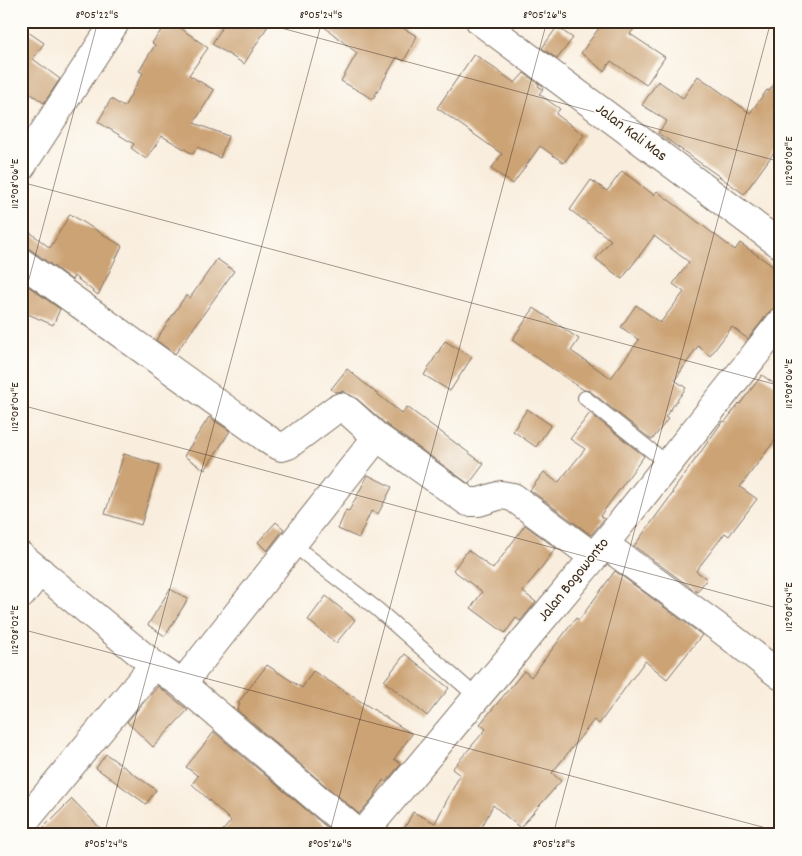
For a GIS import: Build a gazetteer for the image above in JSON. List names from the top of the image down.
{
  "streets": {
    "street": ["Jalan Kali Mas", "Jalan Bogowonto"]
  },
  "coordinates": [
    "8°05'22\"S",
    "8°05'24\"S",
    "8°05'26\"S",
    "112°08'08\"E",
    "112°08'06\"E",
    "112°08'04\"E",
    "112°08'02\"E",
    "8°05'28\"S"
  ]
}
